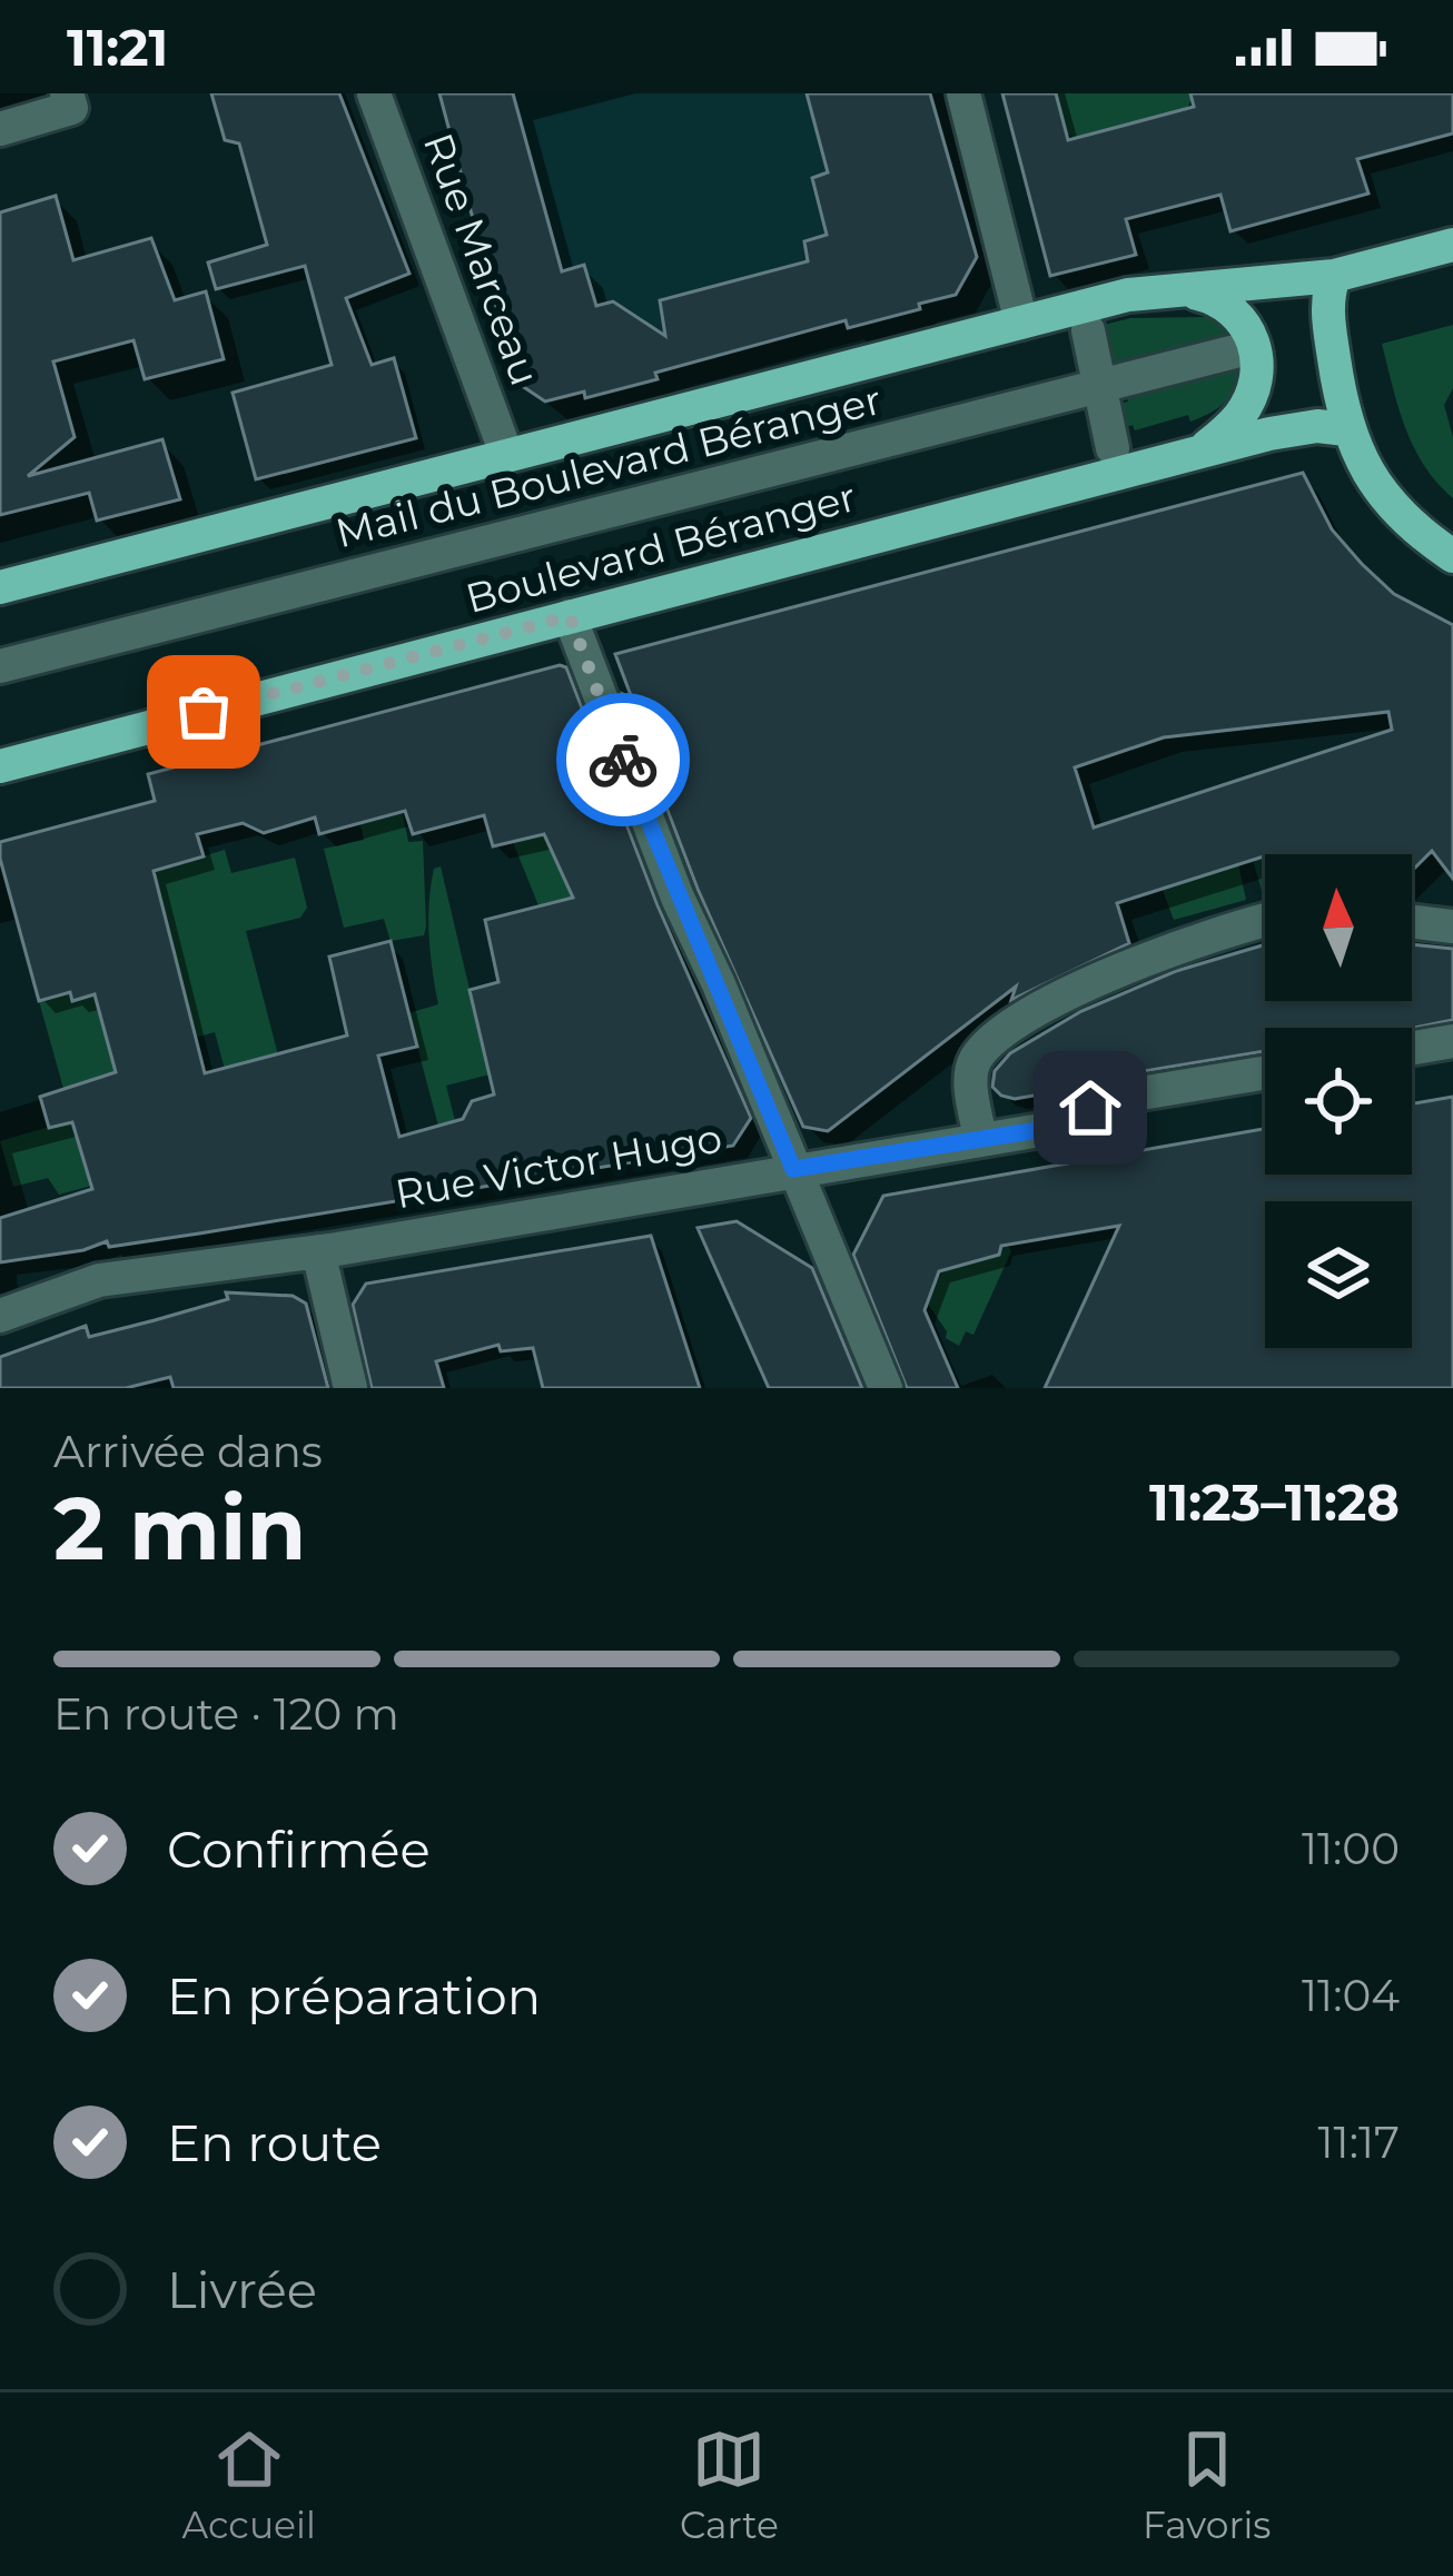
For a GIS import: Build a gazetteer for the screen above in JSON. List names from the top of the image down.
{
  "streets": {
    "main road": ["Boulevard Béranger"],
    "street": ["Rue Marceau", "Mail du Boulevard Béranger", "Rue Victor Hugo"]
  },
  "north": "top",
  "page": {
    "status": "11:21",
    "heading": ["2 min", "Arrivée dans", "11:23–11:28"],
    "bar": "En route · 120 m",
    "list": [
      ["Confirmée", "11:00"],
      ["En préparation", "11:04"],
      ["En route", "11:17"],
      "Livrée"
    ],
    "tabs": ["Accueil", "Carte", "Favoris"]
  }
}
